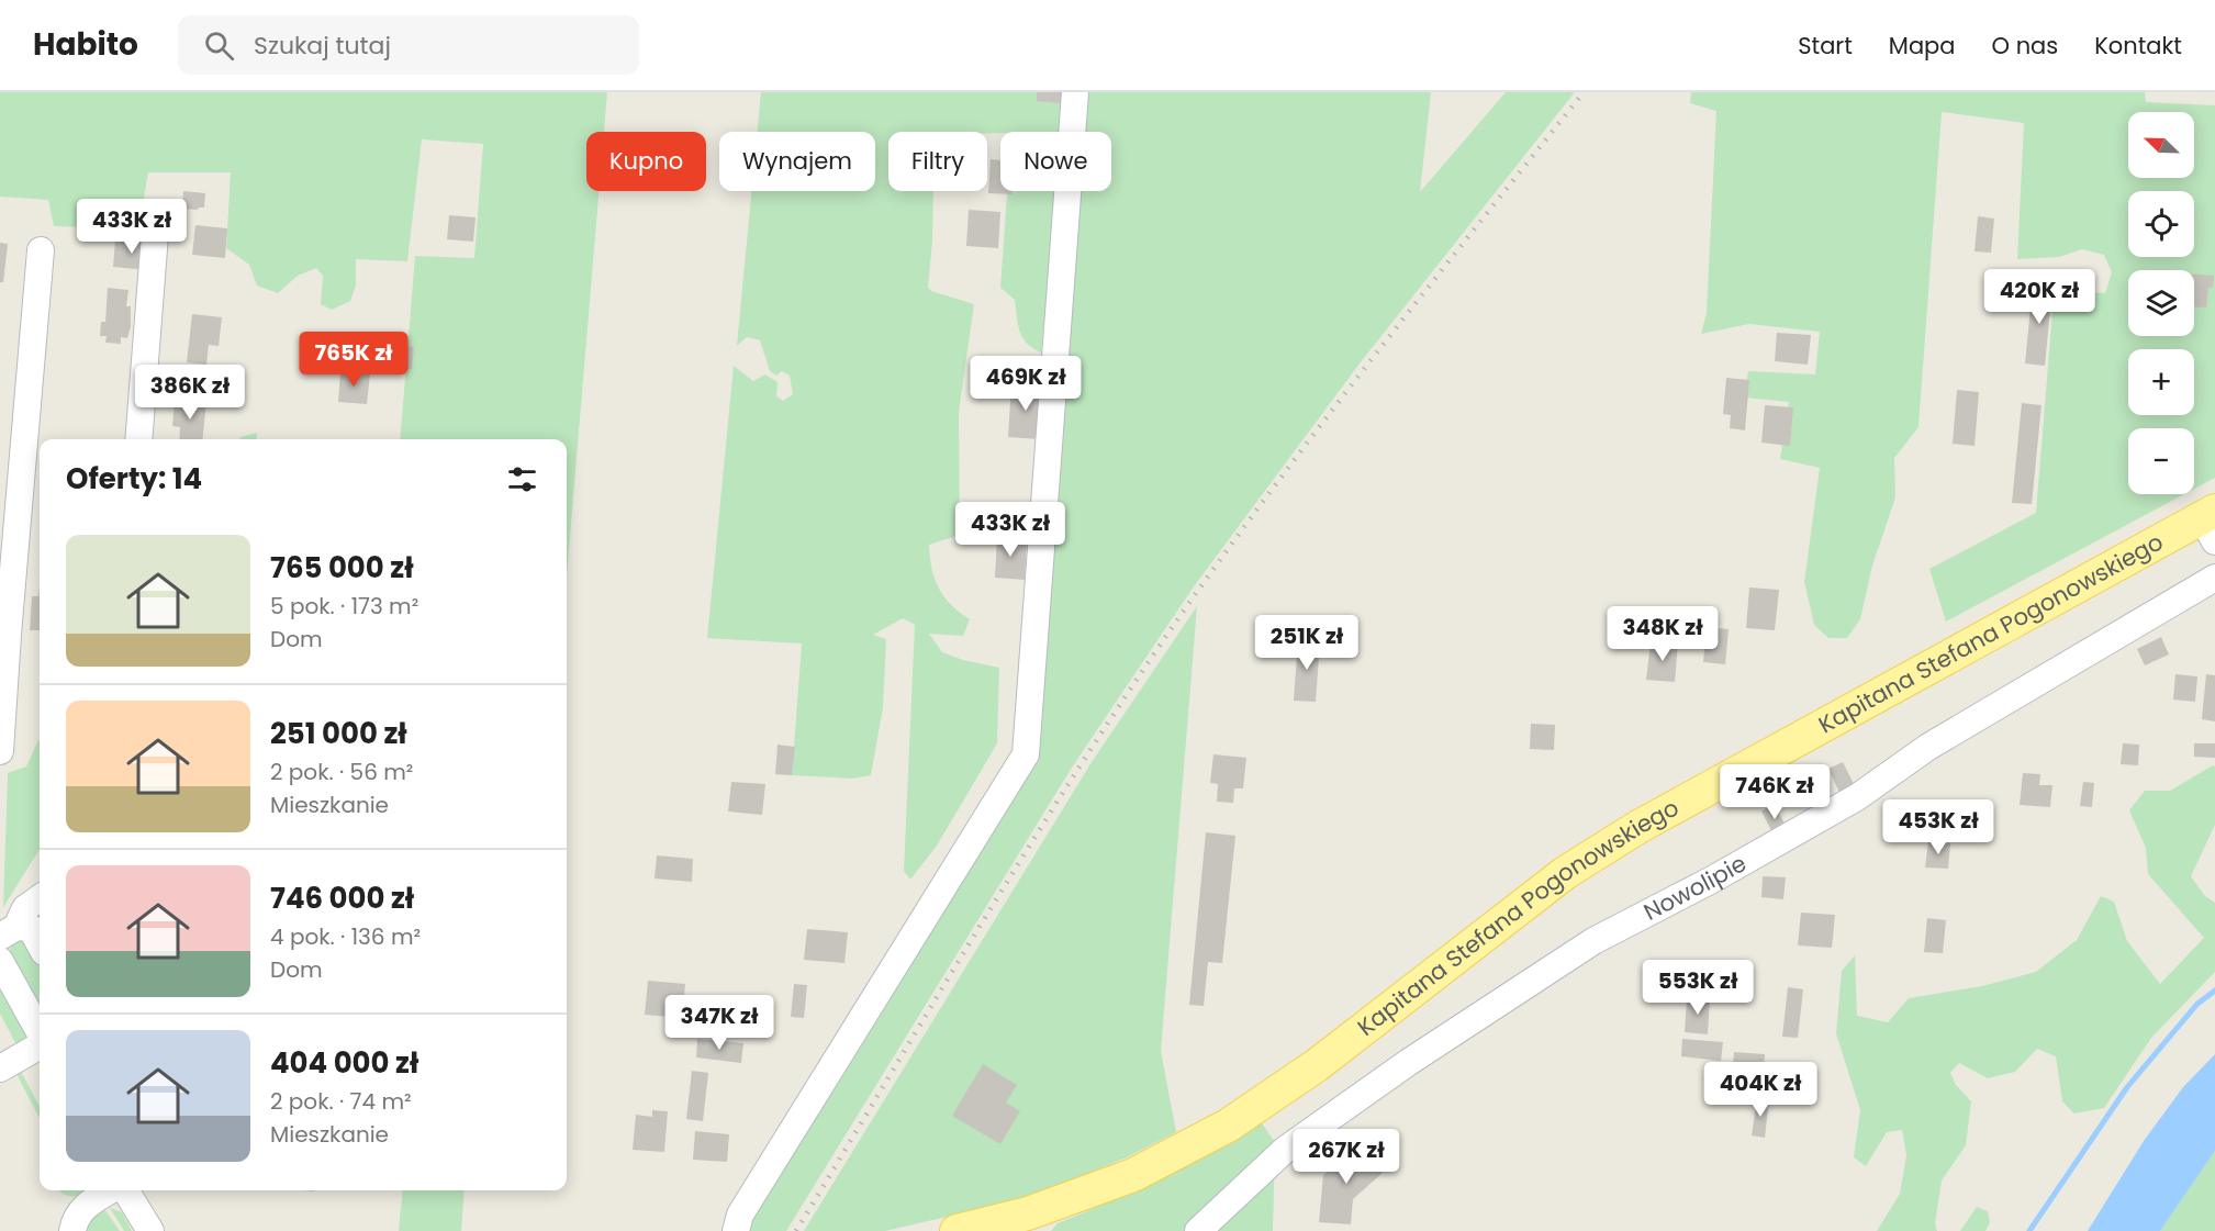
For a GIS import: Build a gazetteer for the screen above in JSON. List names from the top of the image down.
{
  "streets": {
    "main road": ["Kapitana Stefana Pogonowskiego"],
    "street": ["Nowolipie"]
  },
  "north": "top left",
  "page": {
    "header": "Habito",
    "search": "Szukaj tutaj",
    "nav": [
      "Start",
      "Mapa",
      "O nas",
      "Kontakt"
    ],
    "map_buttons": ["+", "−"],
    "chip": [
      "Kupno",
      "Wynajem",
      "Filtry",
      "Nowe"
    ],
    "price": [
      "433K zł",
      "420K zł",
      "765K zł",
      "469K zł",
      "386K zł",
      "433K zł",
      "348K zł",
      "251K zł",
      "746K zł",
      "453K zł",
      "553K zł",
      "347K zł",
      "404K zł",
      "267K zł"
    ],
    "heading": "Oferty: 14",
    "list": [
      {
        "name": "765 000 zł",
        "note": "5 pok. · 173 m² · Dom"
      },
      {
        "name": "251 000 zł",
        "note": "2 pok. · 56 m² · Mieszkanie"
      },
      {
        "name": "746 000 zł",
        "note": "4 pok. · 136 m² · Dom"
      },
      {
        "name": "404 000 zł",
        "note": "2 pok. · 74 m² · Mieszkanie"
      }
    ]
  }
}
